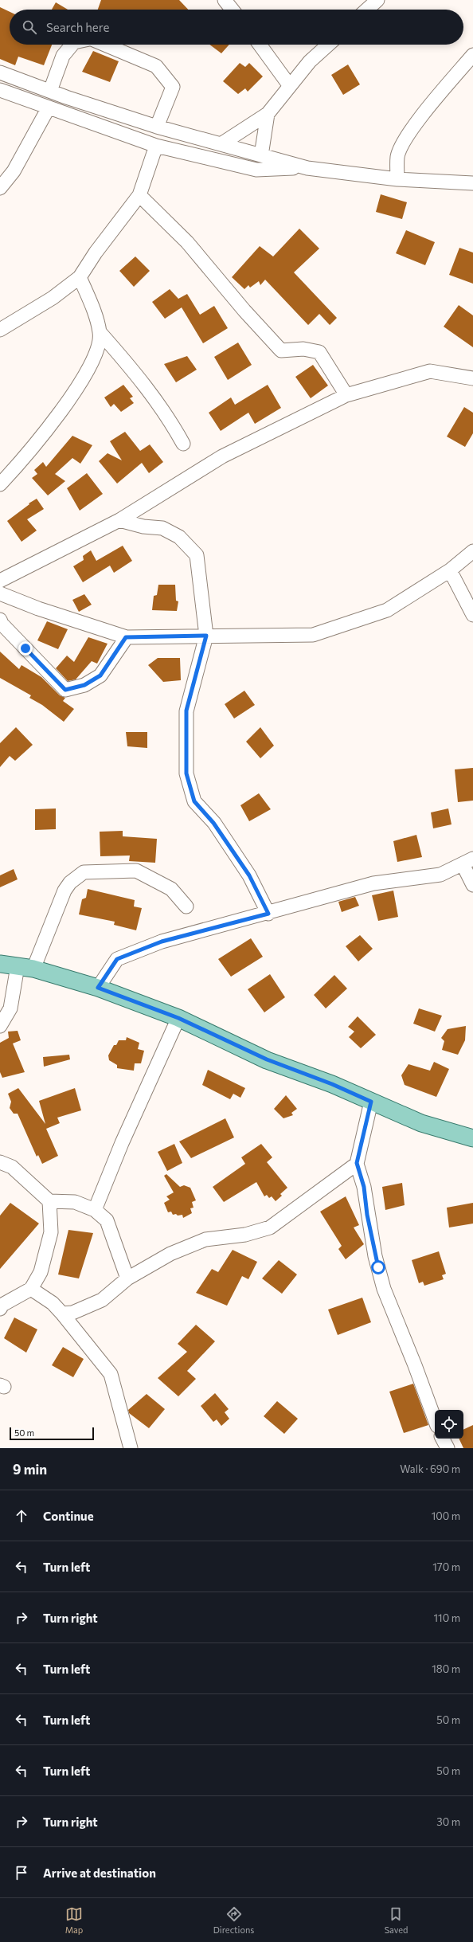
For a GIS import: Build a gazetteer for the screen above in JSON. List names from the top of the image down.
{
  "scale_bar": "50 m",
  "page": {
    "search": "Search here",
    "scale": "50 m",
    "heading": ["9 min", "Walk · 690 m"],
    "list": [
      ["Continue", "100 m"],
      ["Turn left", "170 m"],
      ["Turn right", "110 m"],
      ["Turn left", "180 m"],
      ["Turn left", "50 m"],
      ["Turn left", "50 m"],
      ["Turn right", "30 m"],
      "Arrive at destination"
    ],
    "nav": ["Map", "Directions", "Saved"]
  }
}
